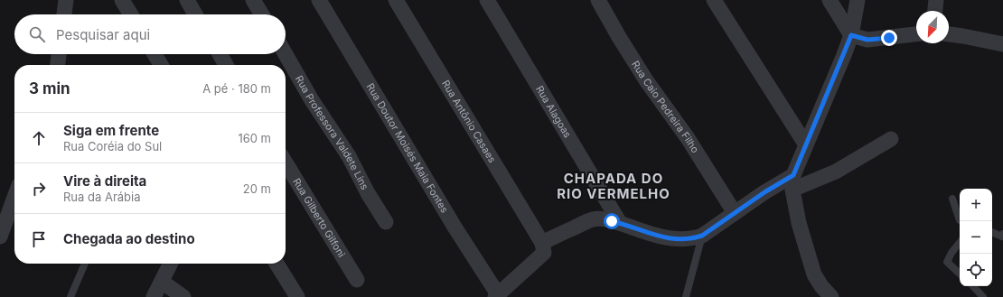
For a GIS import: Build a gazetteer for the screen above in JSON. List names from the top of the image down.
{
  "streets": {
    "street": [
      "Rua Caio Pedreira Filho",
      "Rua Alagoas",
      "Rua Antônio Casaes",
      "Rua Professora Valdete Lins",
      "Rua Doutor Moisés Maia Fontes",
      "Rua Gilberto Gilfoni"
    ]
  },
  "districts": ["CHAPADA DO RIO VERMELHO"],
  "north": "bottom left",
  "page": {
    "search": "Pesquisar aqui",
    "heading": ["3 min", "A pé · 180 m"],
    "list": [
      ["Siga em frente", "Rua Coréia do Sul", "160 m"],
      ["Vire à direita", "Rua da Arábia", "20 m"],
      "Chegada ao destino"
    ],
    "map_buttons": ["+", "−"]
  }
}
